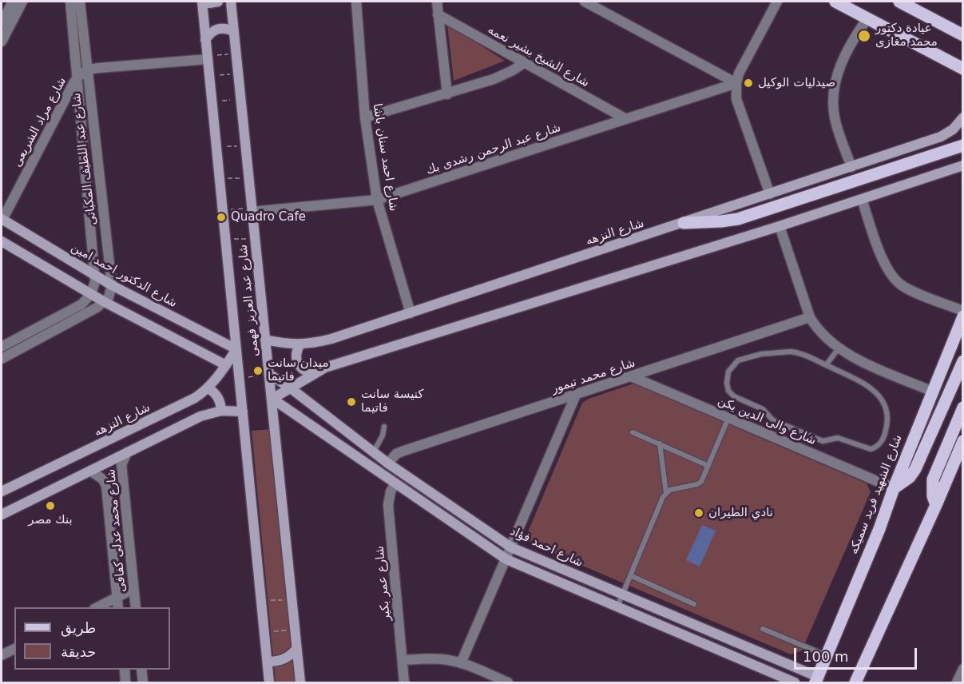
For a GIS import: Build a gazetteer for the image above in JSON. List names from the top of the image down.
{
  "streets": {
    "main road": [
      "شارع النزهه",
      "شارع الدكتور احمد امين",
      "شارع عبد العزيز فهمى",
      "شارع الشهيد فريد سميكه",
      "شارع احمد فؤاد"
    ],
    "street": [
      "شارع الشيخ بشير نعمه",
      "شارع مراد الشريعى",
      "شارع عبد الرحمن رشدى بك",
      "شارع احمد سنان باشا",
      "شارع عبد اللطيف المكباتى",
      "شارع محمد تيمور",
      "شارع والى الدين يكن",
      "شارع محمد عدلى كفافى",
      "شارع عمر بكير"
    ]
  },
  "crossings": [
    ["شارع الشيخ بشير نعمه", "شارع عبد الرحمن رشدى بك"],
    ["شارع مراد الشريعى", "شارع عبد اللطيف المكباتى"],
    ["شارع مراد الشريعى", "شارع الدكتور احمد امين"],
    ["شارع مراد الشريعى", "شارع عبد العزيز فهمى"],
    ["شارع عبد الرحمن رشدى بك", "شارع احمد سنان باشا"],
    ["شارع عبد الرحمن رشدى بك", "شارع عبد العزيز فهمى"],
    ["شارع احمد سنان باشا", "شارع النزهه"],
    ["شارع عبد اللطيف المكباتى", "شارع الدكتور احمد امين"],
    ["شارع النزهه", "شارع الدكتور احمد امين"],
    ["شارع النزهه", "شارع عبد العزيز فهمى"],
    ["شارع الدكتور احمد امين", "شارع عبد العزيز فهمى"],
    ["شارع عبد العزيز فهمى", "شارع احمد فؤاد"],
    ["شارع محمد تيمور", "شارع والى الدين يكن"],
    ["شارع محمد تيمور", "شارع احمد فؤاد"],
    ["شارع والى الدين يكن", "شارع الشهيد فريد سميكه"],
    ["شارع الشهيد فريد سميكه", "شارع احمد فؤاد"]
  ],
  "places": [
    "عيادة دكتور محمد مغازى",
    "صيدليات الوكيل",
    "Quadro Cafe",
    "ميدان سانت فاتيما",
    "كنيسة سانت فاتيما",
    "بنك مصر",
    "نادي الطيران"
  ],
  "legend": ["طريق", "حديقة"],
  "scale_bar": "100 m"
}
